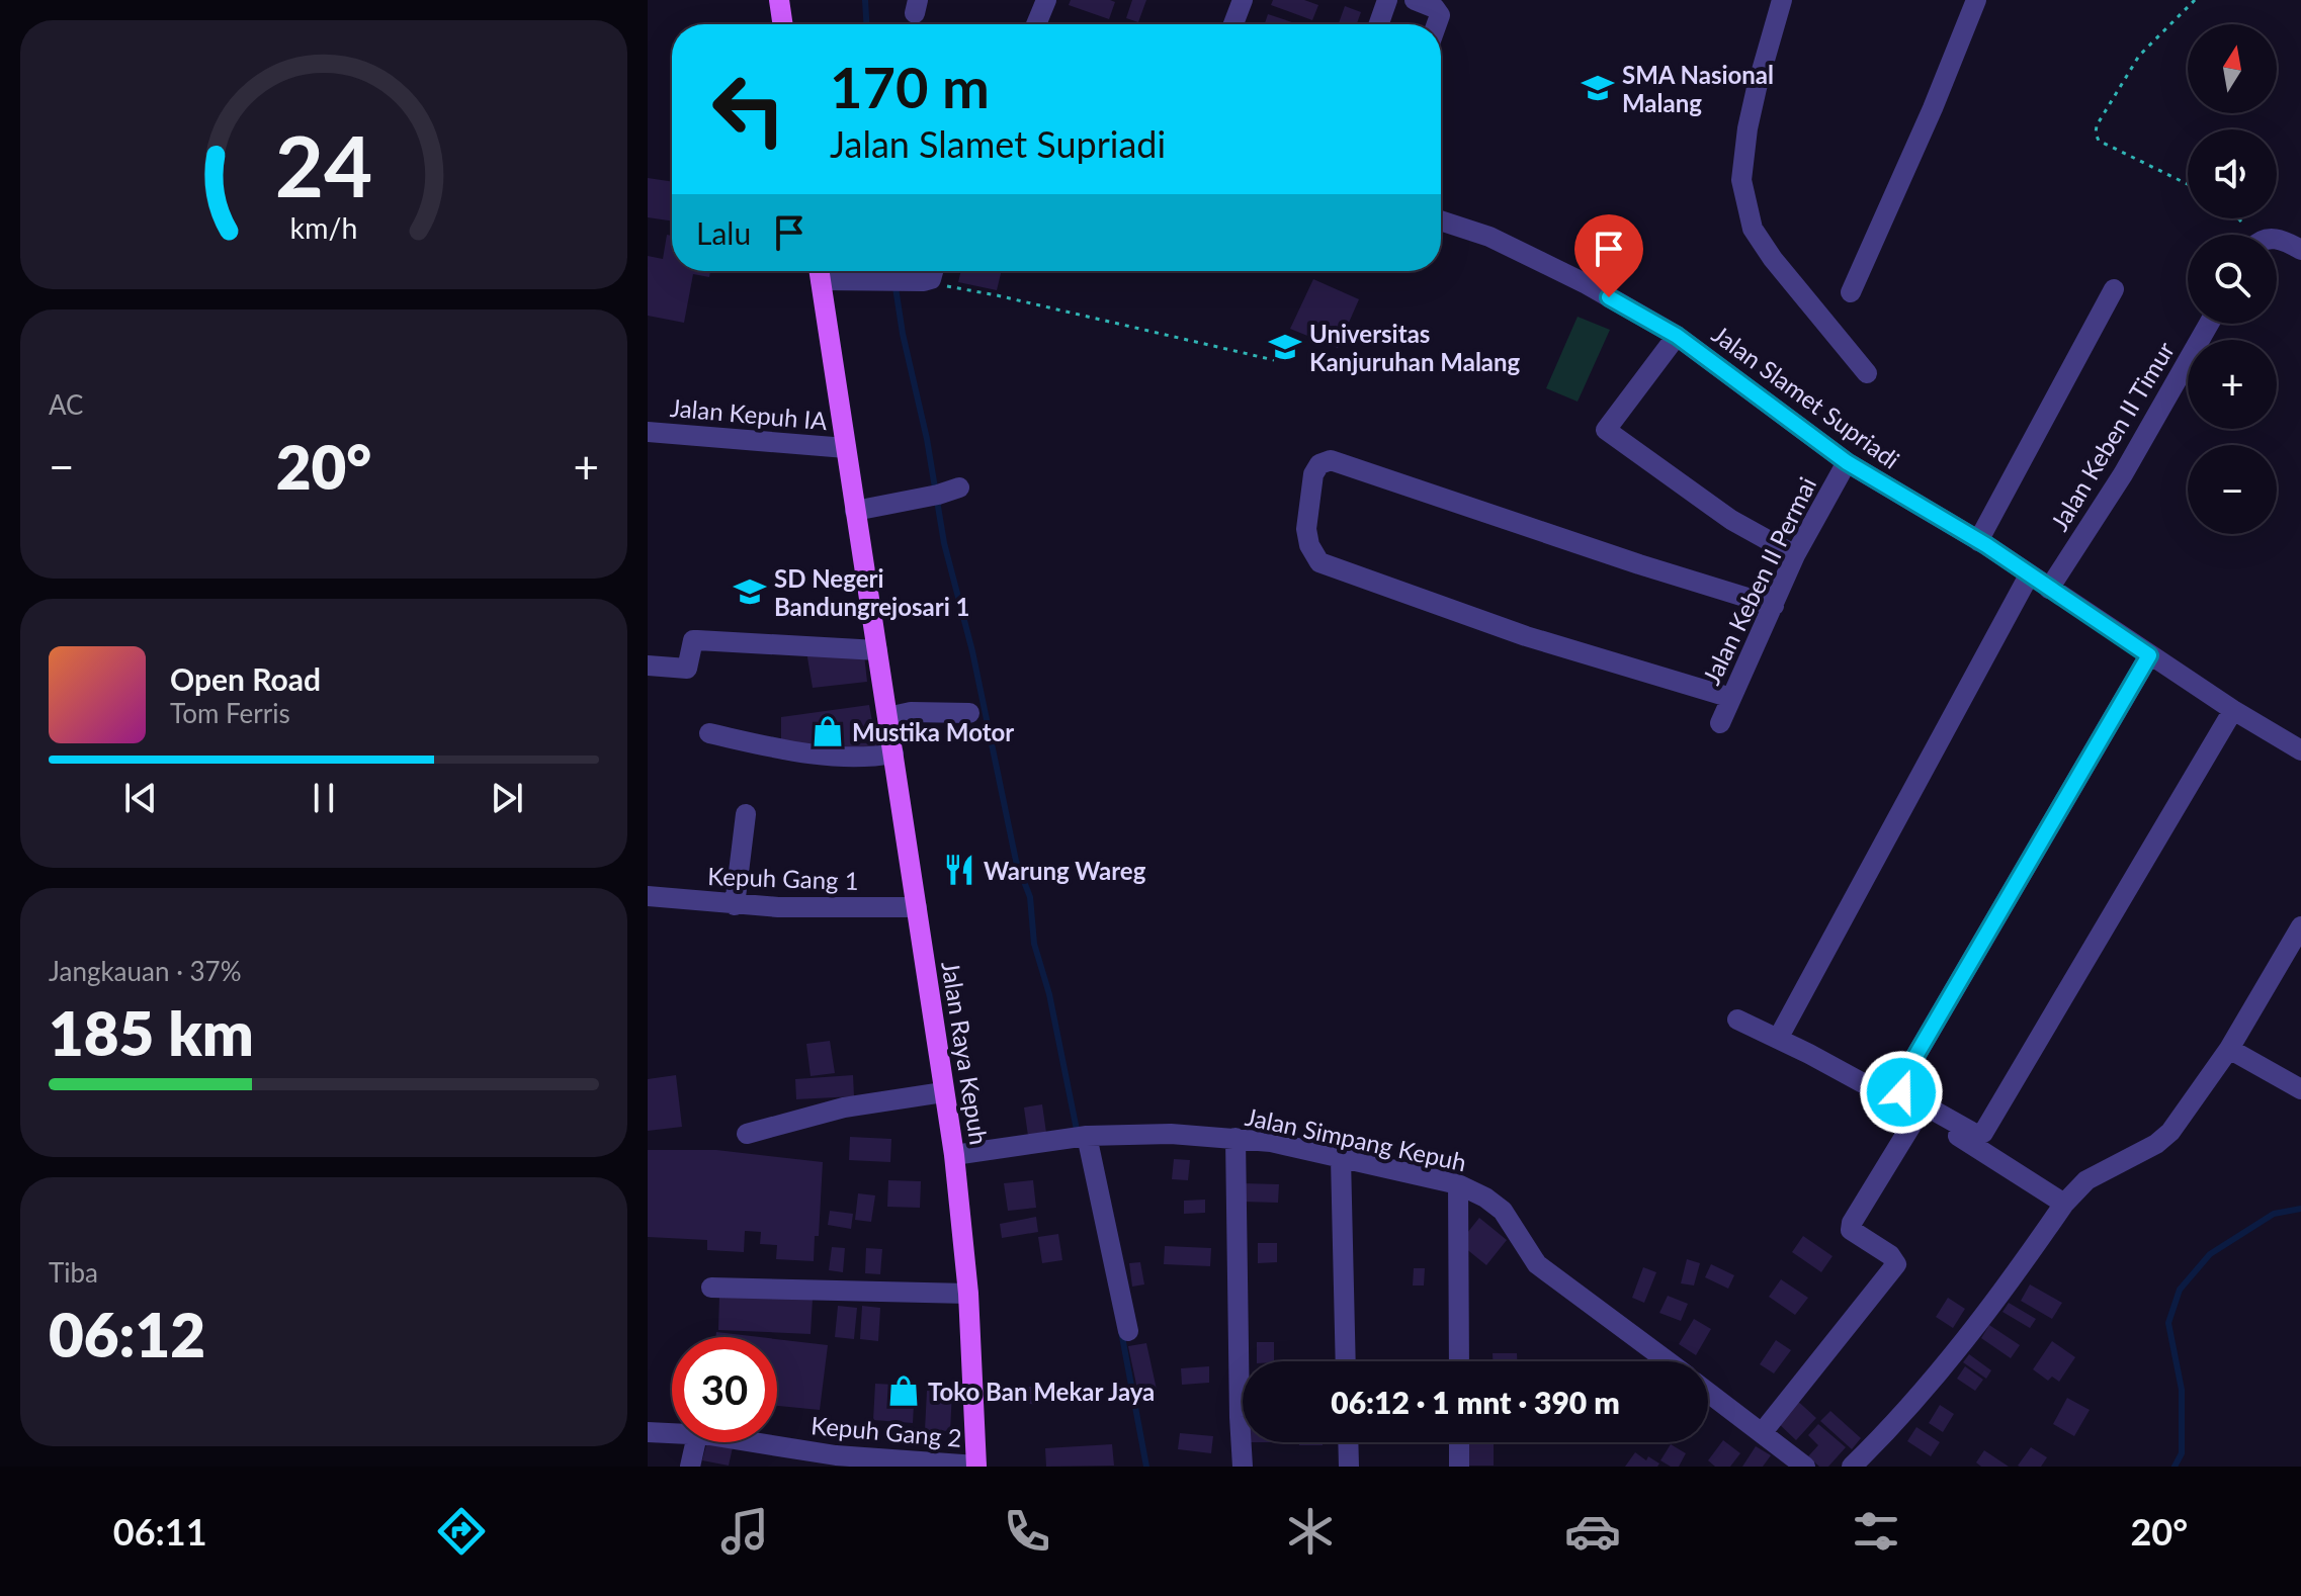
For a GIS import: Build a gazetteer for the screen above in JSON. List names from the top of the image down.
{
  "streets": {
    "main road": ["Jalan Raya Kepuh"],
    "street": [
      "Jalan Slamet Supriadi",
      "Jalan Kepuh IA",
      "Jalan Keben II Timur",
      "Jalan Keben II Permai",
      "Kepuh Gang 1",
      "Jalan Simpang Kepuh",
      "Kepuh Gang 2"
    ]
  },
  "crossings": [
    ["Jalan Slamet Supriadi", "Jalan Keben II Timur"],
    ["Jalan Slamet Supriadi", "Jalan Keben II Permai"],
    ["Jalan Kepuh IA", "Jalan Raya Kepuh"],
    ["Kepuh Gang 1", "Jalan Raya Kepuh"],
    ["Jalan Raya Kepuh", "Jalan Simpang Kepuh"],
    ["Jalan Raya Kepuh", "Kepuh Gang 2"]
  ],
  "places": {
    "school or university": ["SMA Nasional Malang", "Universitas Kanjuruhan Malang", "SD Negeri Bandungrejosari 1"],
    "shop": ["Mustika Motor", "Toko Ban Mekar Jaya"],
    "restaurant": ["Warung Wareg"]
  },
  "north": "top",
  "page": {
    "map_buttons": ["+", "−"],
    "turn": ["170 m", "Jalan Slamet Supriadi"],
    "then": "Lalu",
    "tile": [
      "AC",
      ["Jangkauan · 37%", "185 km"],
      ["Tiba", "06:12"]
    ],
    "heat": ["−", "20°", "+"],
    "song": ["Open Road", "Tom Ferris"],
    "limit": "30",
    "trip": "06:12 · 1 mnt · 390 m",
    "tabs": ["06:11", "20°"],
    "gauge": ["24", "km/h"]
  }
}
